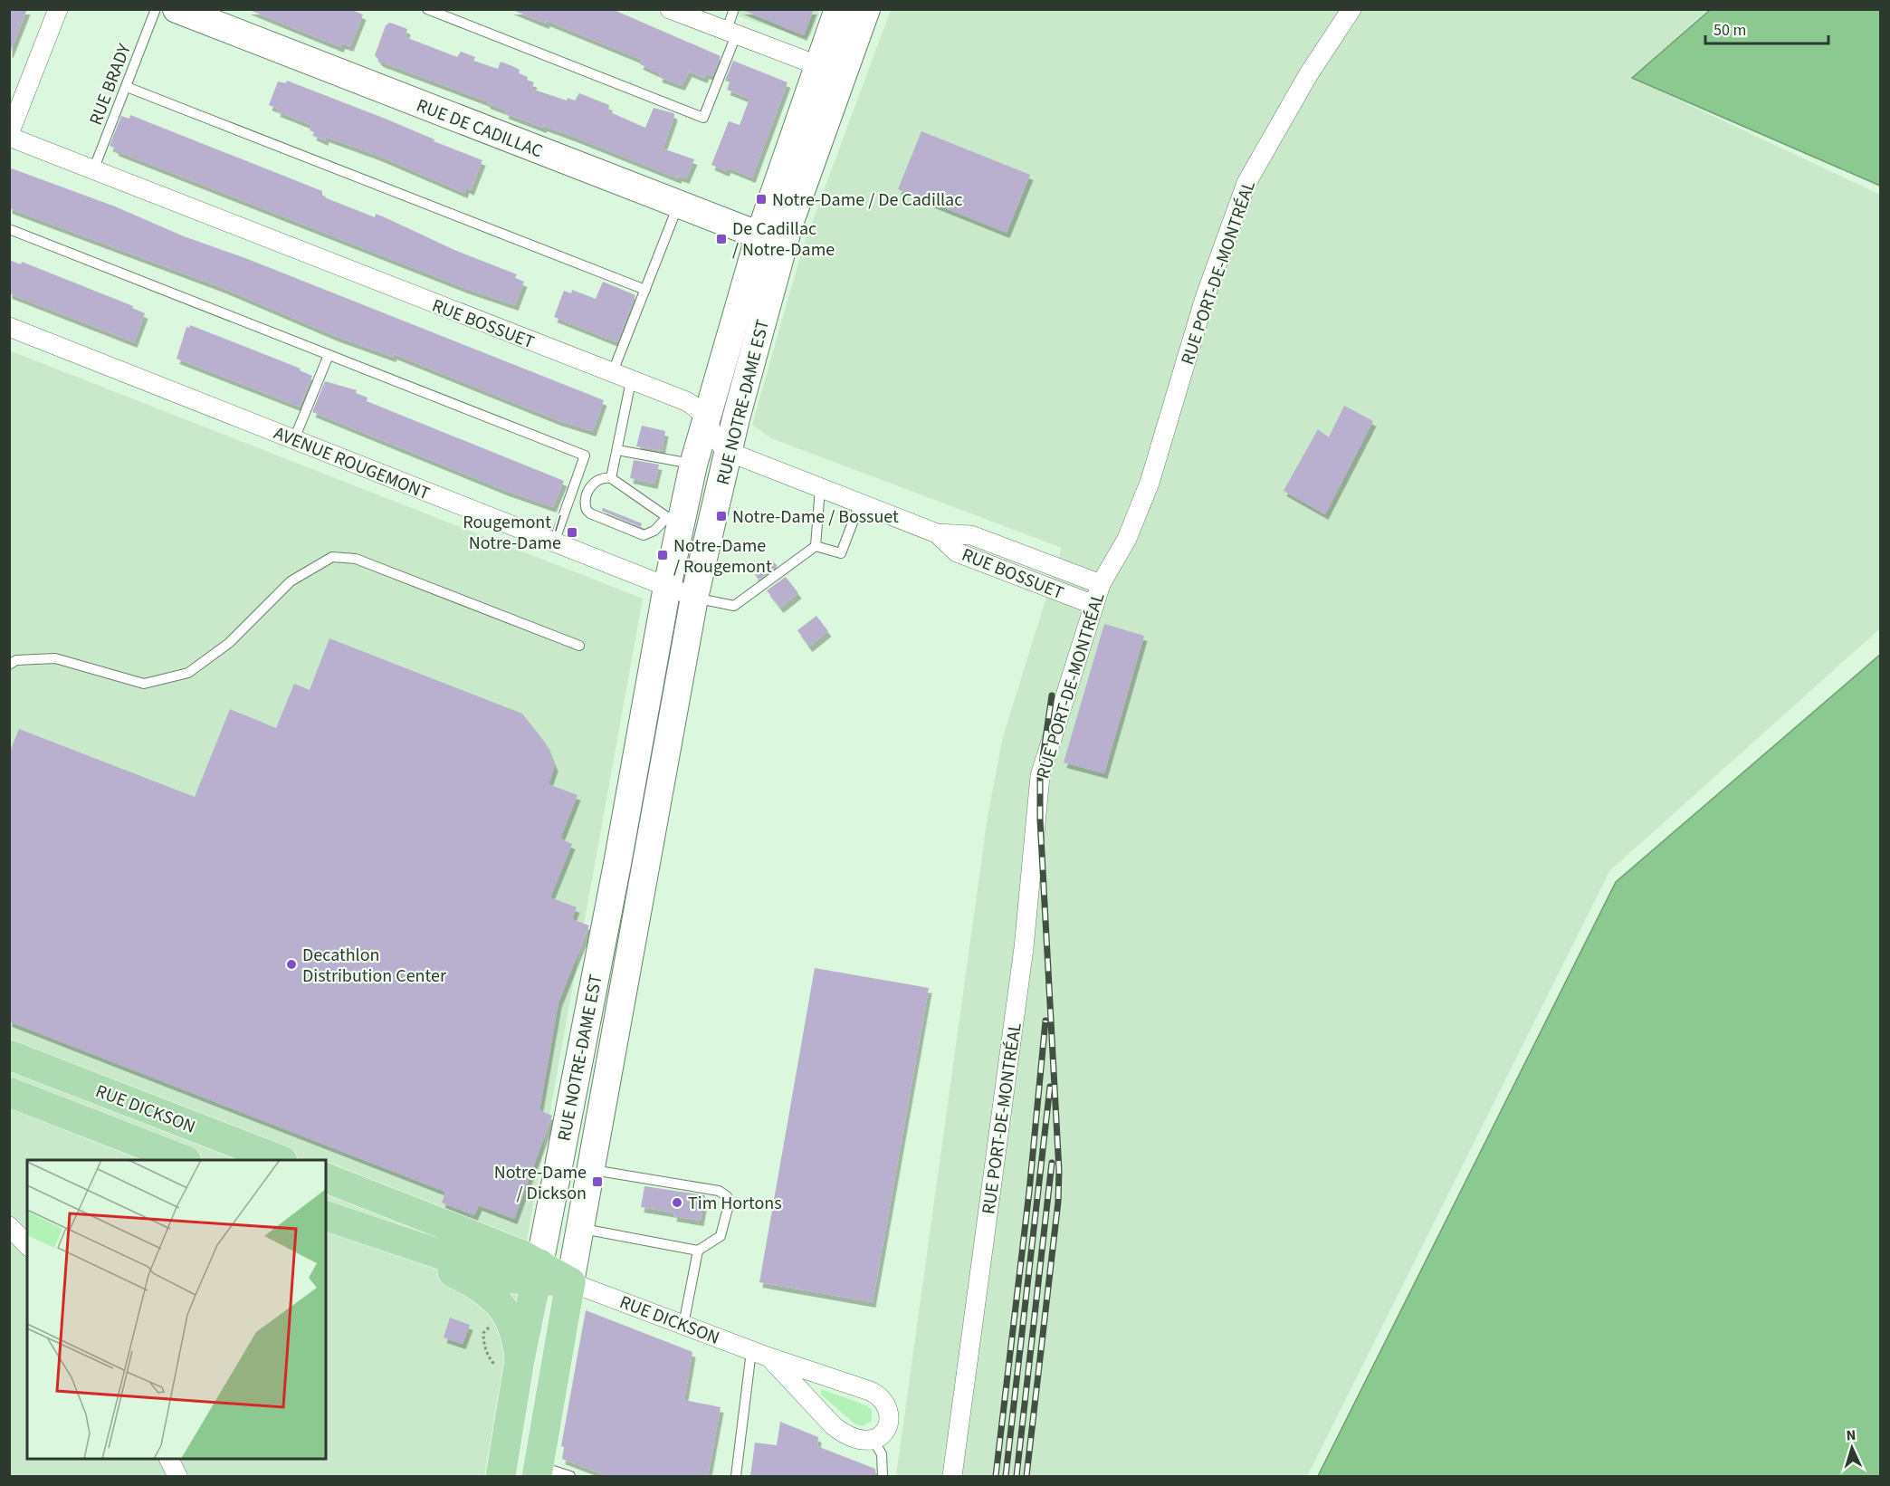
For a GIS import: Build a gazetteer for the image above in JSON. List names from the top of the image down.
{
  "streets": {
    "main road": ["RUE DE CADILLAC", "RUE NOTRE-DAME EST", "RUE DICKSON"],
    "street": ["RUE PORT-DE-MONTRÉAL", "RUE BOSSUET", "AVENUE ROUGEMONT"],
    "lane": ["RUE BRADY"]
  },
  "crossings": [
    ["RUE BRADY", "RUE BOSSUET"],
    ["RUE DE CADILLAC", "RUE NOTRE-DAME EST"],
    ["RUE PORT-DE-MONTRÉAL", "RUE BOSSUET"],
    ["RUE BOSSUET", "RUE NOTRE-DAME EST"],
    ["RUE NOTRE-DAME EST", "AVENUE ROUGEMONT"],
    ["RUE NOTRE-DAME EST", "RUE DICKSON"]
  ],
  "places": {
    "transit": [
      "Notre-Dame / De Cadillac",
      "De Cadillac / Notre-Dame",
      "Notre-Dame / Bossuet",
      "Rougemont / Notre-Dame",
      "Notre-Dame / Rougemont",
      "Notre-Dame / Dickson"
    ],
    "other": ["Decathlon Distribution Center", "Tim Hortons"]
  },
  "scale_bar": "50 m",
  "north": "top"
}
